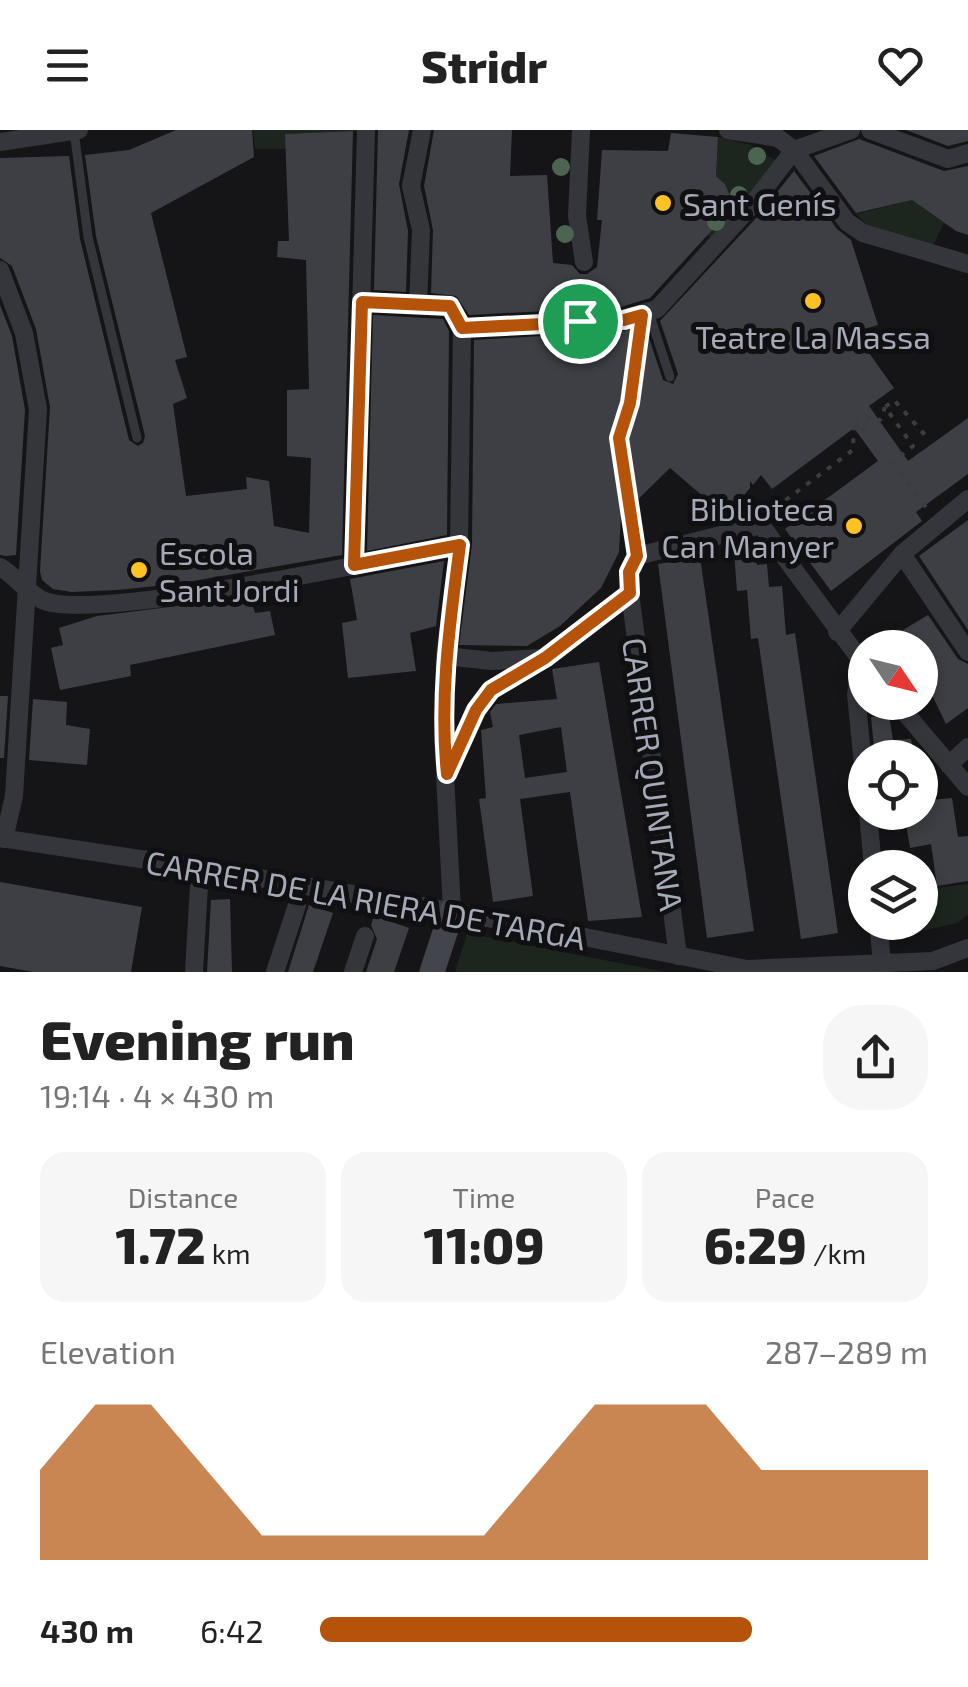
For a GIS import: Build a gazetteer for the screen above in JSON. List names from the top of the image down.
{
  "streets": {
    "street": ["CARRER QUINTANA", "CARRER DE LA RIERA DE TARGA"]
  },
  "crossings": [
    ["CARRER QUINTANA", "CARRER DE LA RIERA DE TARGA"]
  ],
  "places": [
    "Sant Genís",
    "Teatre La Massa",
    "Biblioteca Can Manyer",
    "Escola Sant Jordi"
  ],
  "north": "bottom right",
  "page": {
    "header": "Stridr",
    "heading": ["Evening run", "19:14 · 4 × 430 m"],
    "stats": [
      ["Distance", "1.72 km"],
      ["Time", "11:09"],
      ["Pace", "6:29 /km"]
    ],
    "chart": ["Elevation", "287–289 m"],
    "list": [
      {
        "name": "430 m",
        "note": "6:42"
      }
    ]
  }
}
